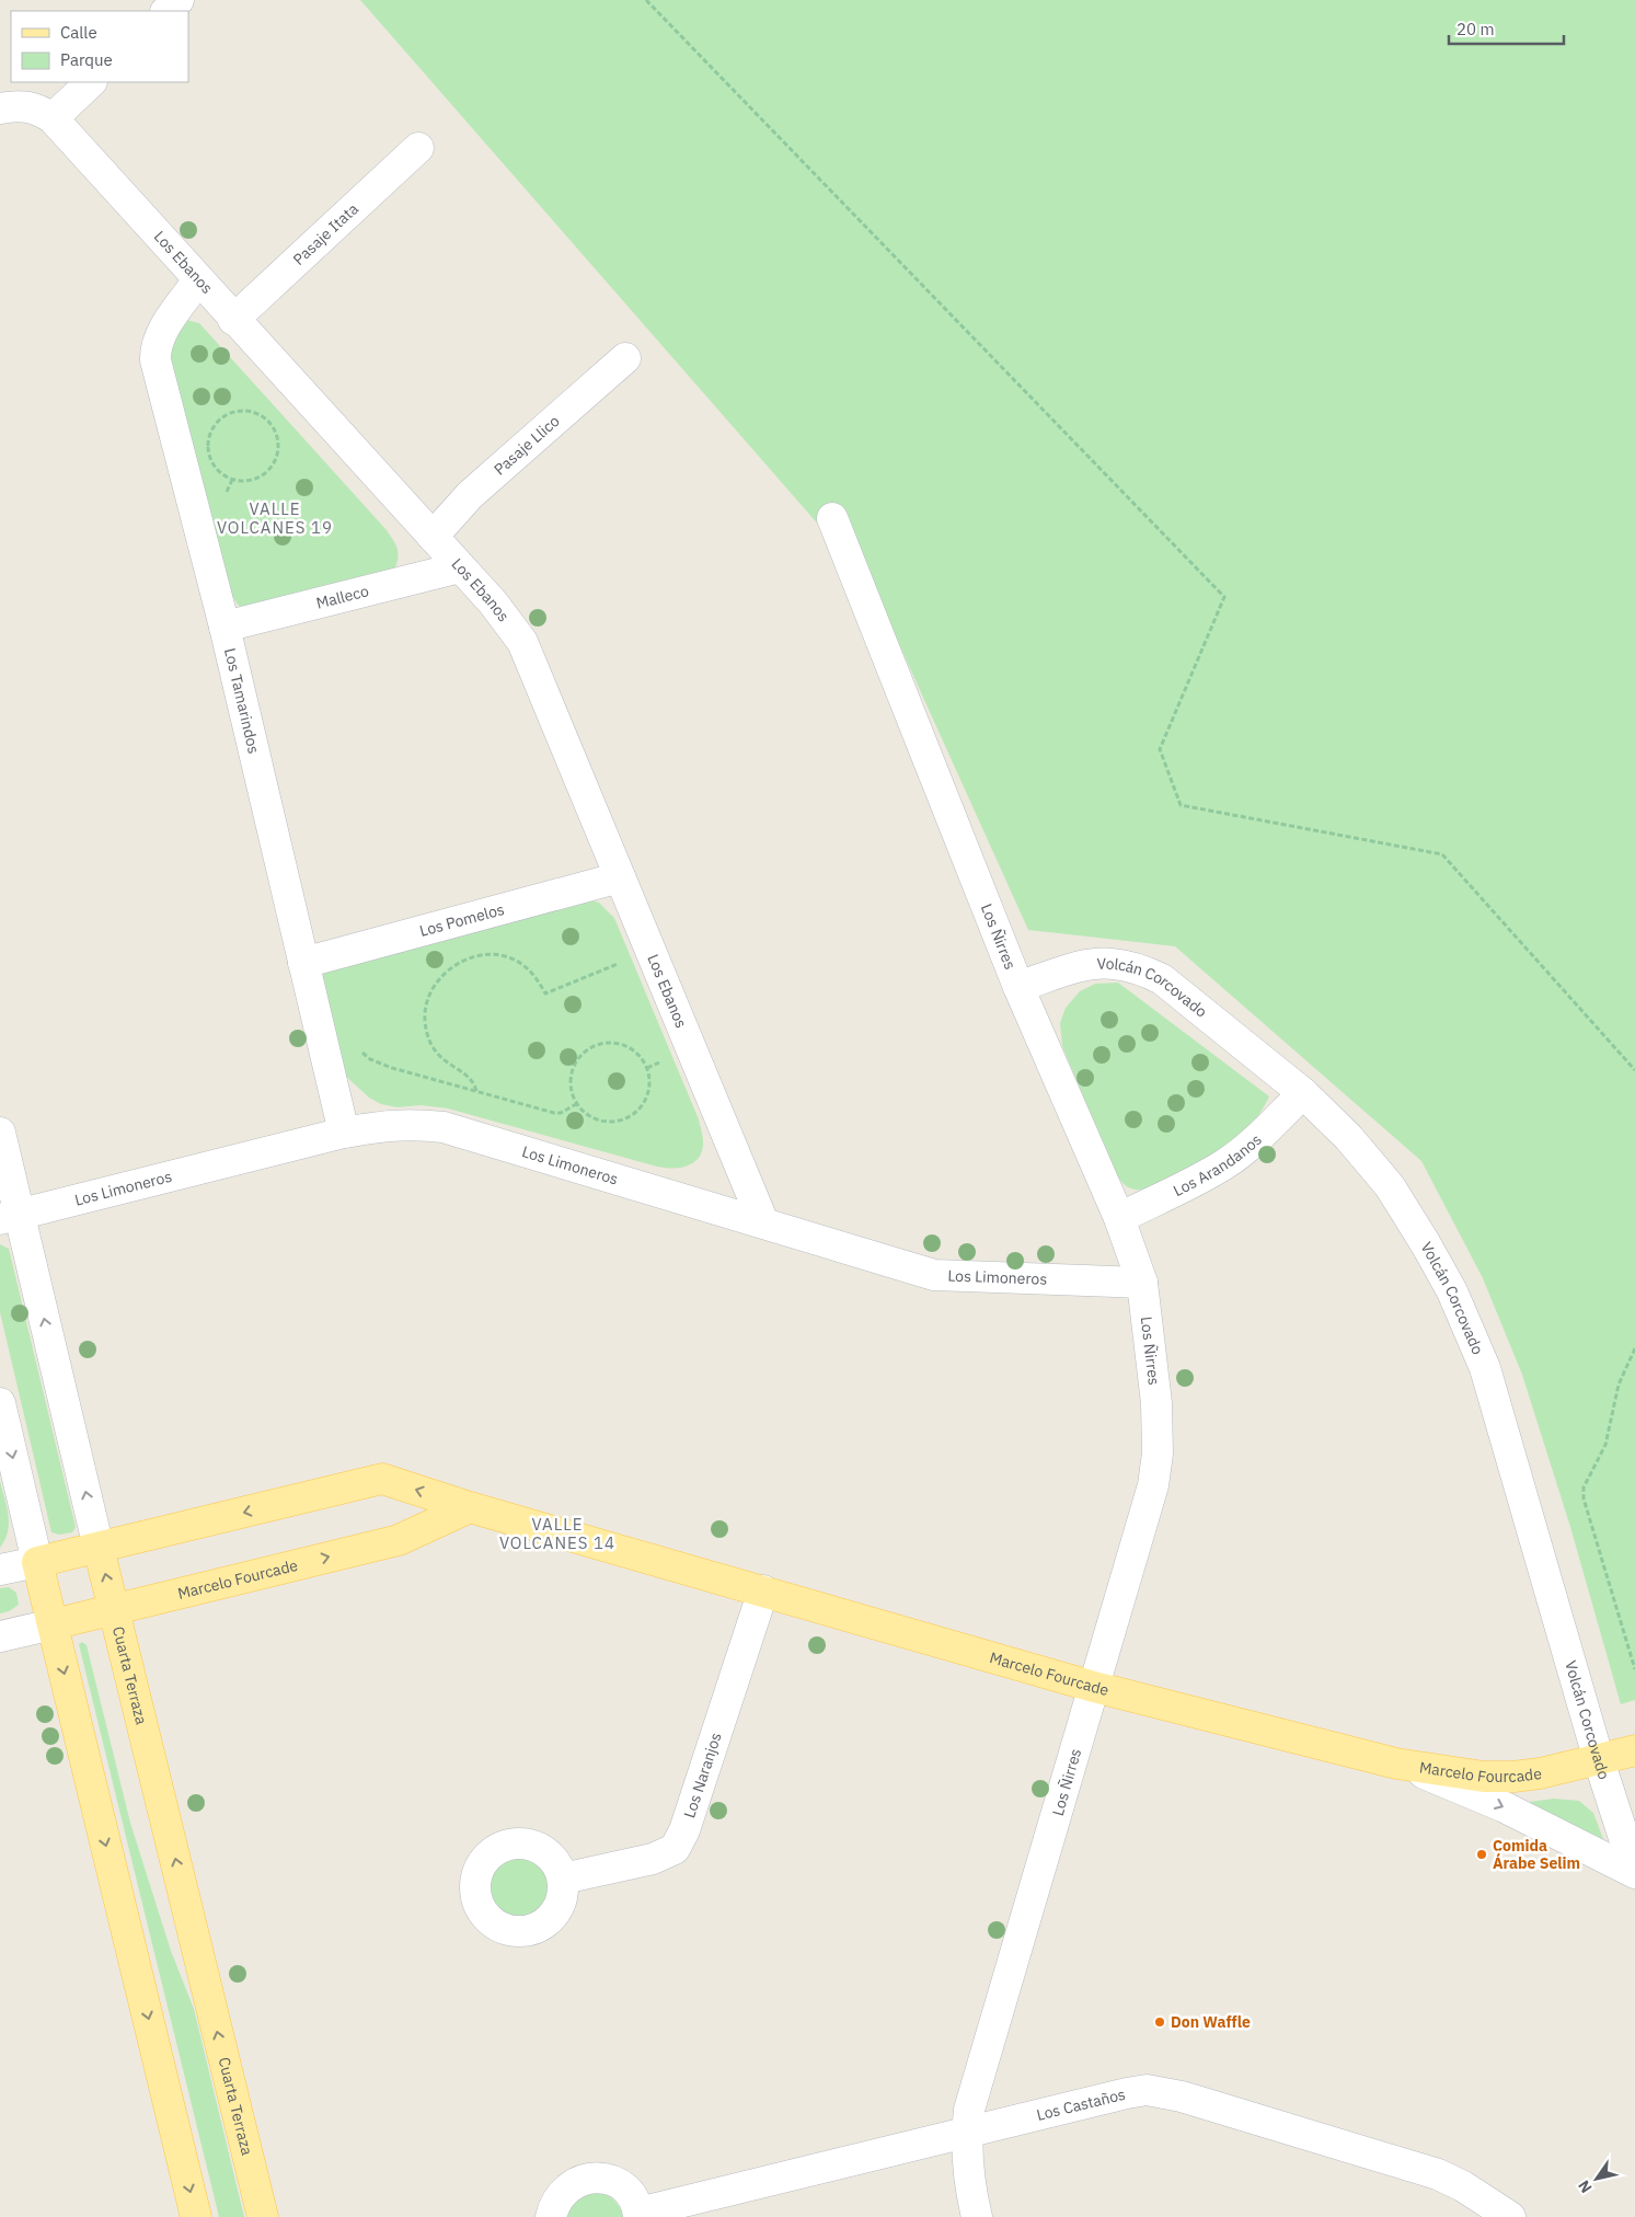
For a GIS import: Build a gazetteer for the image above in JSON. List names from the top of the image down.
{
  "streets": {
    "main road": ["Marcelo Fourcade", "Cuarta Terraza"],
    "street": [
      "Pasaje Itata",
      "Los Ebanos",
      "Pasaje Llico",
      "Malleco",
      "Los Tamarindos",
      "Los Pomelos",
      "Los Ñirres",
      "Volcán Corcovado",
      "Los Arandanos",
      "Los Limoneros",
      "Los Naranjos",
      "Los Castaños"
    ]
  },
  "crossings": [
    ["Pasaje Itata", "Los Ebanos"],
    ["Los Ebanos", "Pasaje Llico"],
    ["Los Ebanos", "Malleco"],
    ["Los Ebanos", "Los Tamarindos"],
    ["Los Ebanos", "Los Pomelos"],
    ["Los Ebanos", "Los Limoneros"],
    ["Malleco", "Los Tamarindos"],
    ["Los Tamarindos", "Los Pomelos"],
    ["Los Tamarindos", "Los Limoneros"],
    ["Los Ñirres", "Volcán Corcovado"],
    ["Los Ñirres", "Los Arandanos"],
    ["Los Ñirres", "Los Limoneros"],
    ["Los Ñirres", "Marcelo Fourcade"],
    ["Los Ñirres", "Los Castaños"],
    ["Volcán Corcovado", "Los Arandanos"],
    ["Volcán Corcovado", "Marcelo Fourcade"],
    ["Los Limoneros", "Cuarta Terraza"],
    ["Marcelo Fourcade", "Cuarta Terraza"],
    ["Marcelo Fourcade", "Los Naranjos"]
  ],
  "one_way": ["Cuarta Terraza"],
  "districts": ["VALLE VOLCANES 19", "VALLE VOLCANES 14"],
  "places": ["Comida Árabe Selim", "Don Waffle"],
  "legend": ["Calle", "Parque"],
  "scale_bar": "20 m",
  "north": "bottom left"
}
